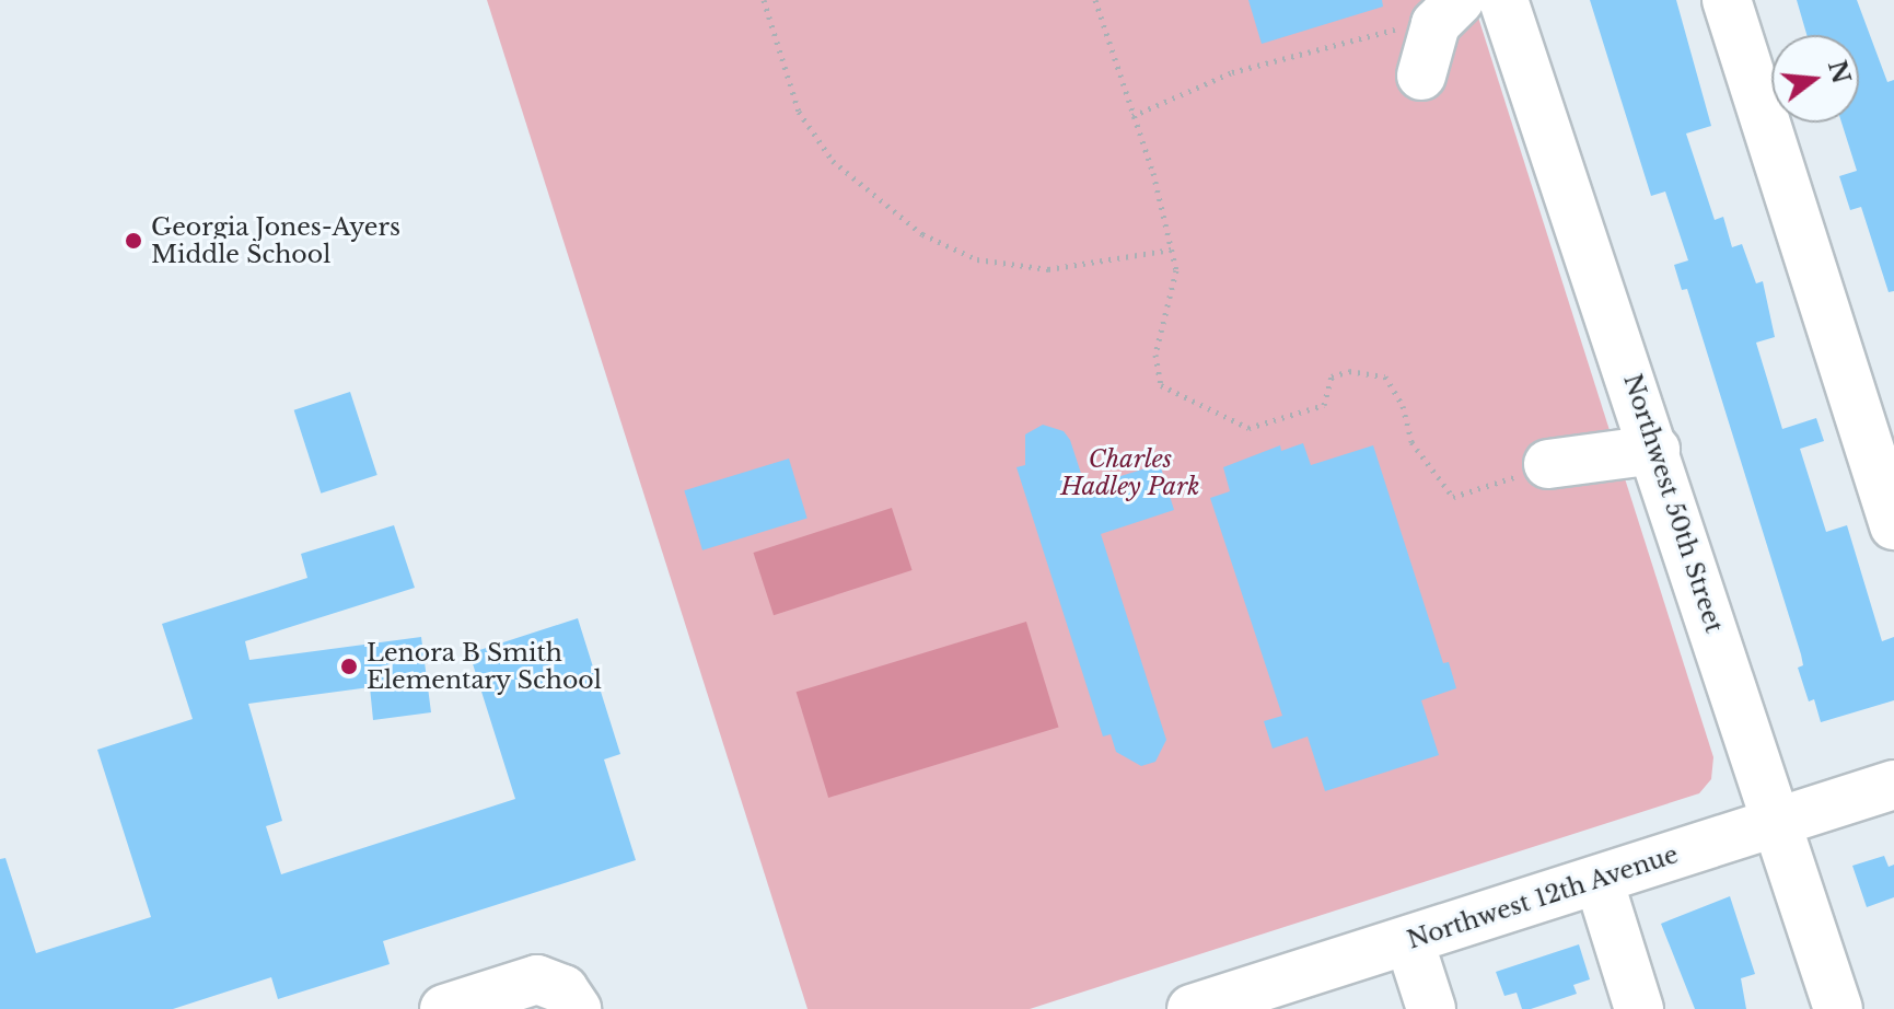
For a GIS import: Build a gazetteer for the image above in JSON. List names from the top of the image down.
{
  "streets": {
    "street": ["Northwest 50th Street", "Northwest 12th Avenue"]
  },
  "crossings": [
    ["Northwest 50th Street", "Northwest 12th Avenue"]
  ],
  "parks": ["Charles Hadley Park"],
  "places": ["Georgia Jones-Ayers Middle School", "Lenora B Smith Elementary School"],
  "north": "right"
}
